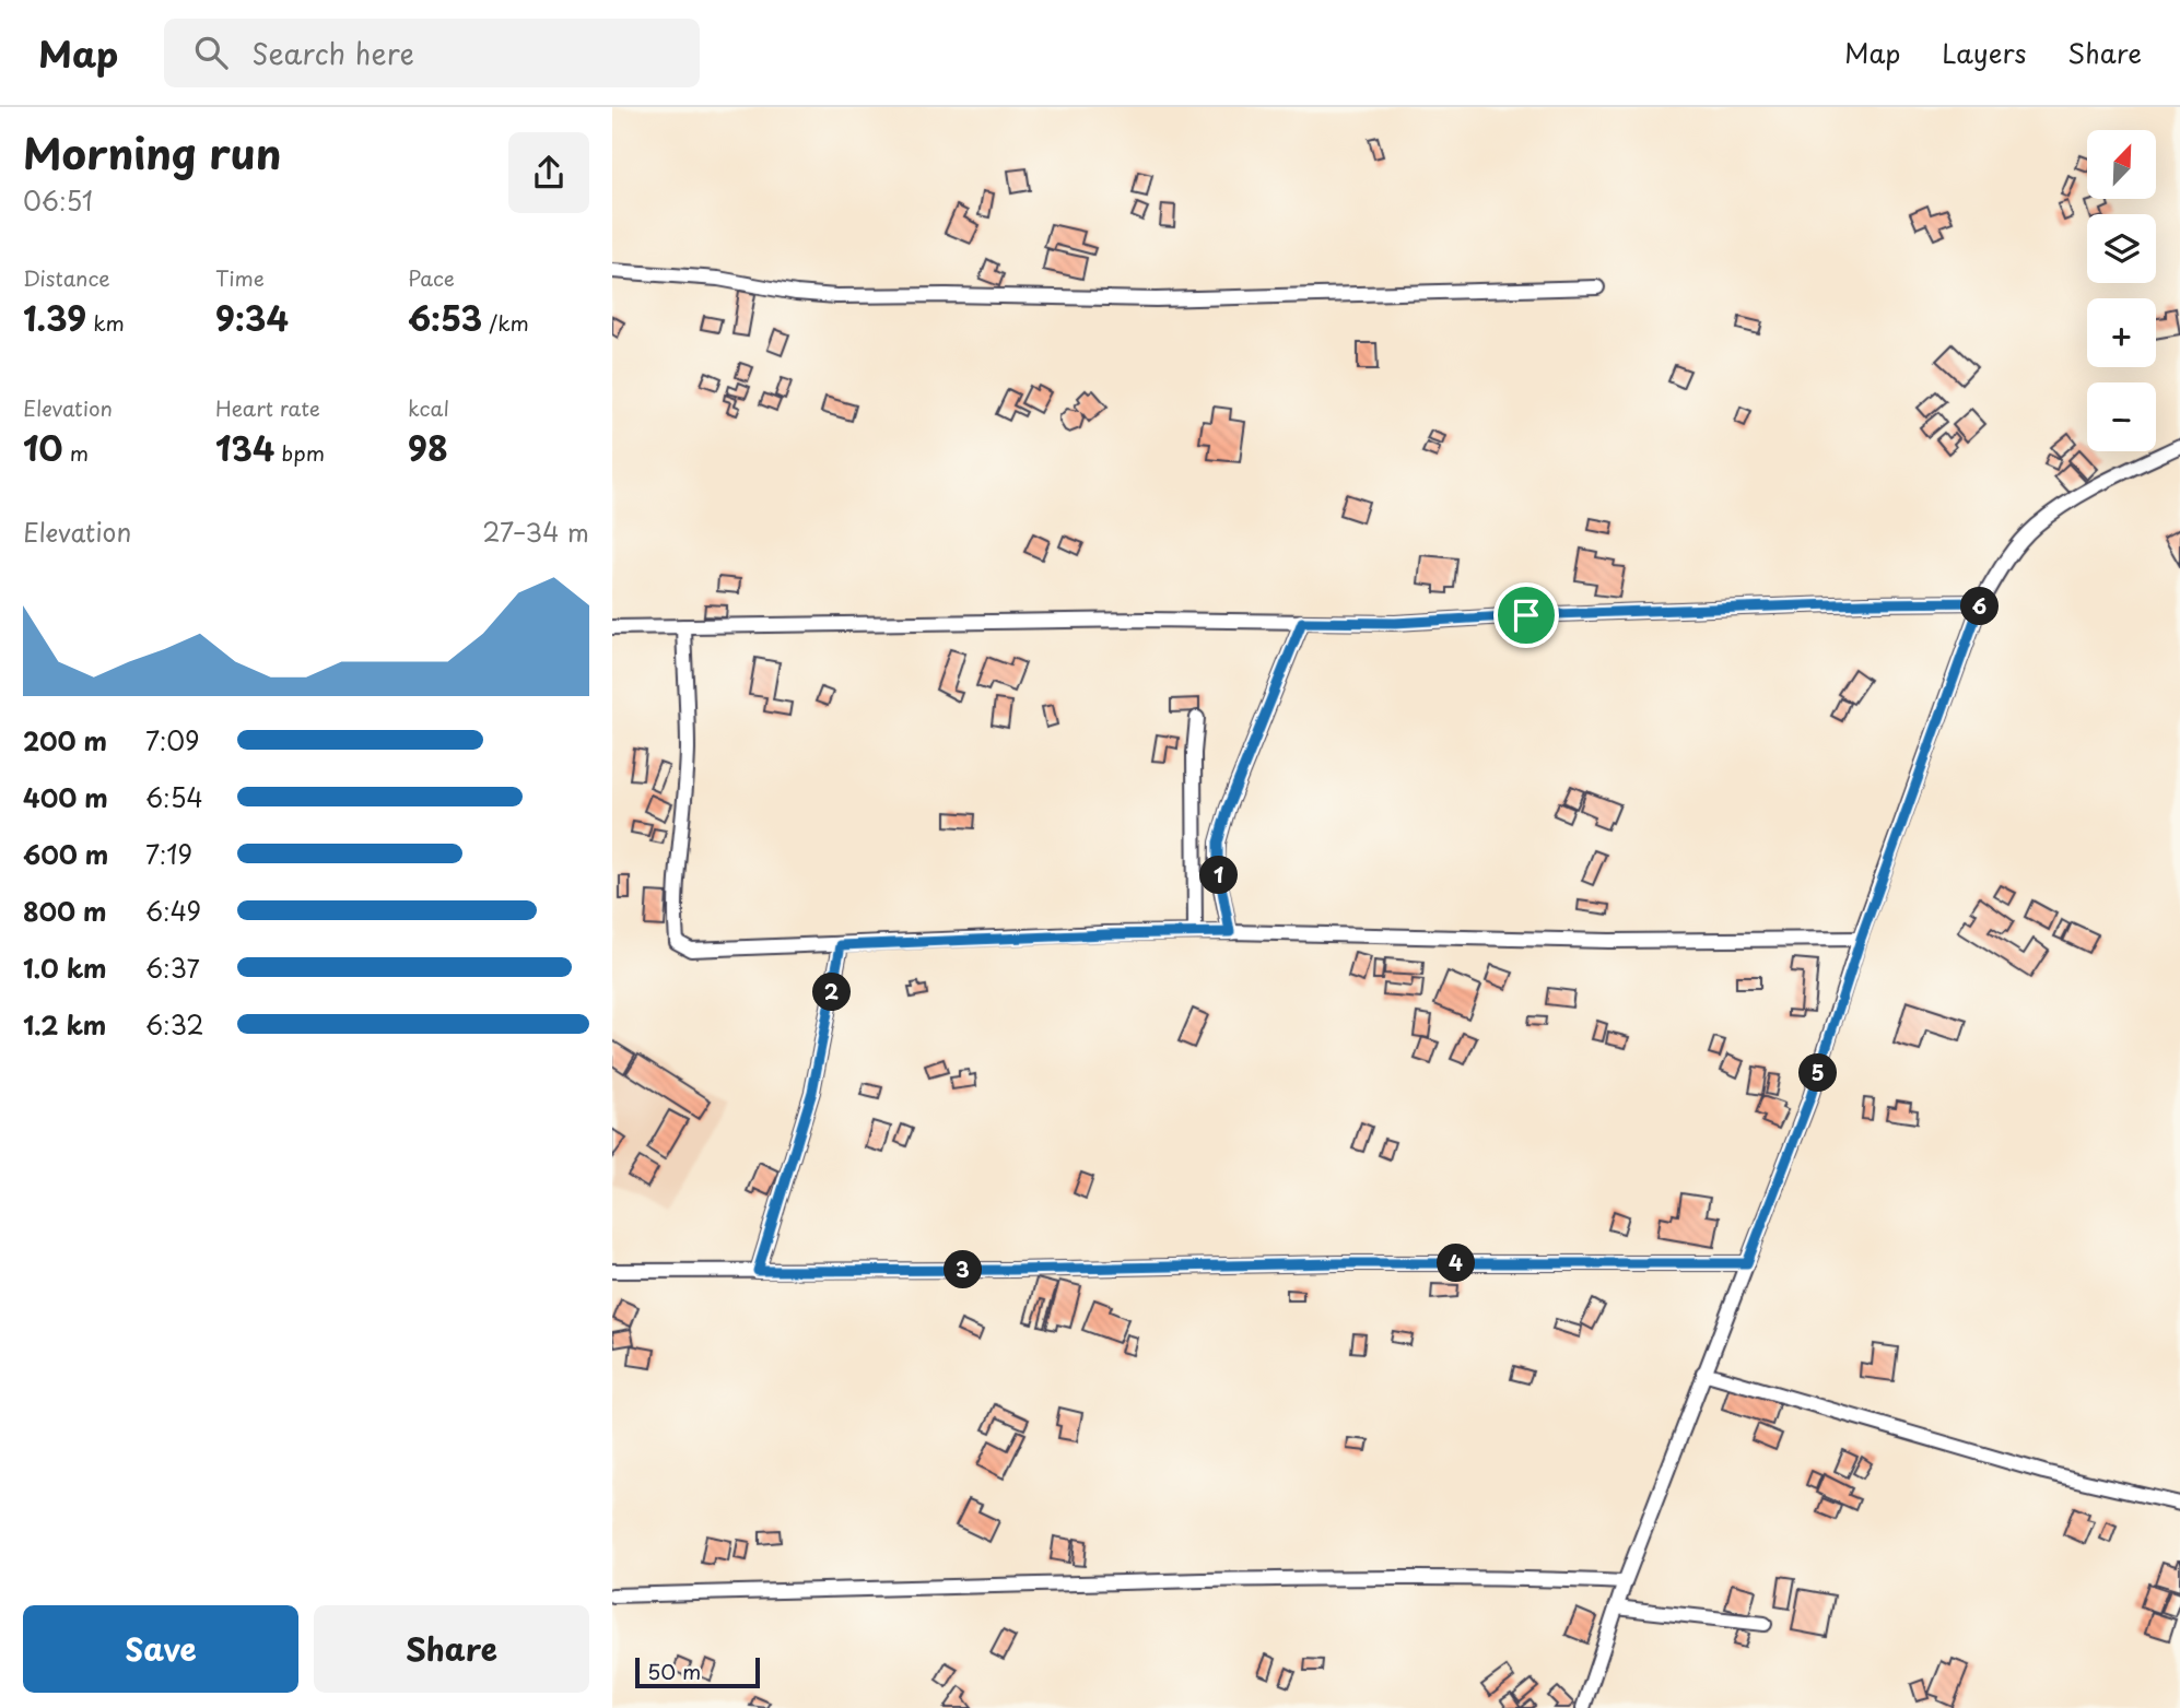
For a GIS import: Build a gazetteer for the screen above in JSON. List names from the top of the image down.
{
  "scale_bar": "50 m",
  "north": "top right",
  "page": {
    "header": "Map",
    "search": "Search here",
    "nav": ["Map", "Layers", "Share"],
    "heading": ["Morning run", "06:51"],
    "map_buttons": ["+", "−"],
    "stats": [
      ["Distance", "1.39 km"],
      ["Time", "9:34"],
      ["Pace", "6:53 /km"],
      ["Elevation", "10 m"],
      ["Heart rate", "134 bpm"],
      ["kcal", "98"]
    ],
    "chart": ["Elevation", "27–34 m"],
    "pins": [
      "6",
      "1",
      "2",
      "5",
      "4",
      "3"
    ],
    "list": [
      {
        "name": "200 m",
        "note": "7:09"
      },
      {
        "name": "400 m",
        "note": "6:54"
      },
      {
        "name": "600 m",
        "note": "7:19"
      },
      {
        "name": "800 m",
        "note": "6:49"
      },
      {
        "name": "1.0 km",
        "note": "6:37"
      },
      {
        "name": "1.2 km",
        "note": "6:32"
      }
    ],
    "buttons": ["Save", "Share"],
    "scale": "50 m"
  }
}
